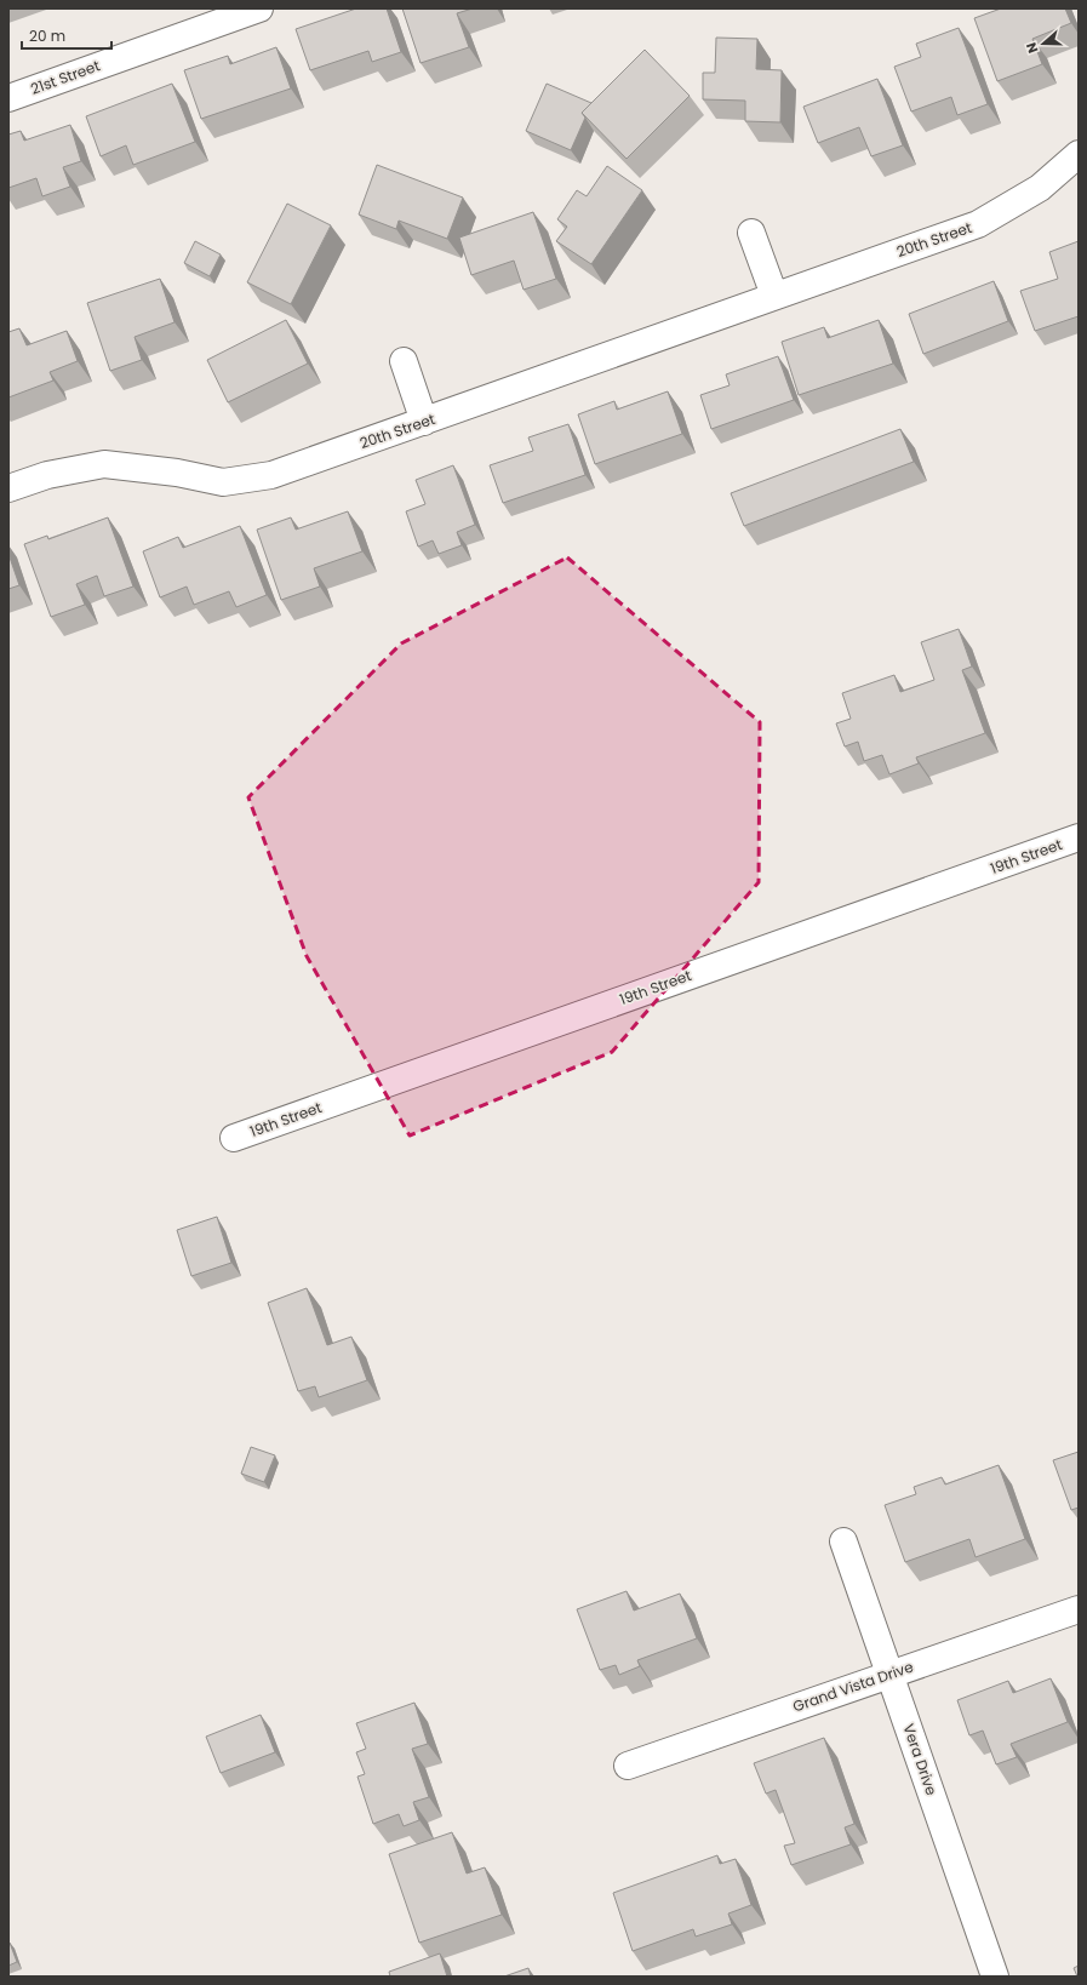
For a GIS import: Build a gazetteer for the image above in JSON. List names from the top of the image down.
{
  "streets": {
    "street": [
      "21st Street",
      "20th Street",
      "19th Street",
      "Grand Vista Drive",
      "Vera Drive"
    ]
  },
  "crossings": [
    ["Grand Vista Drive", "Vera Drive"]
  ],
  "scale_bar": "20 m",
  "north": "left"
}
